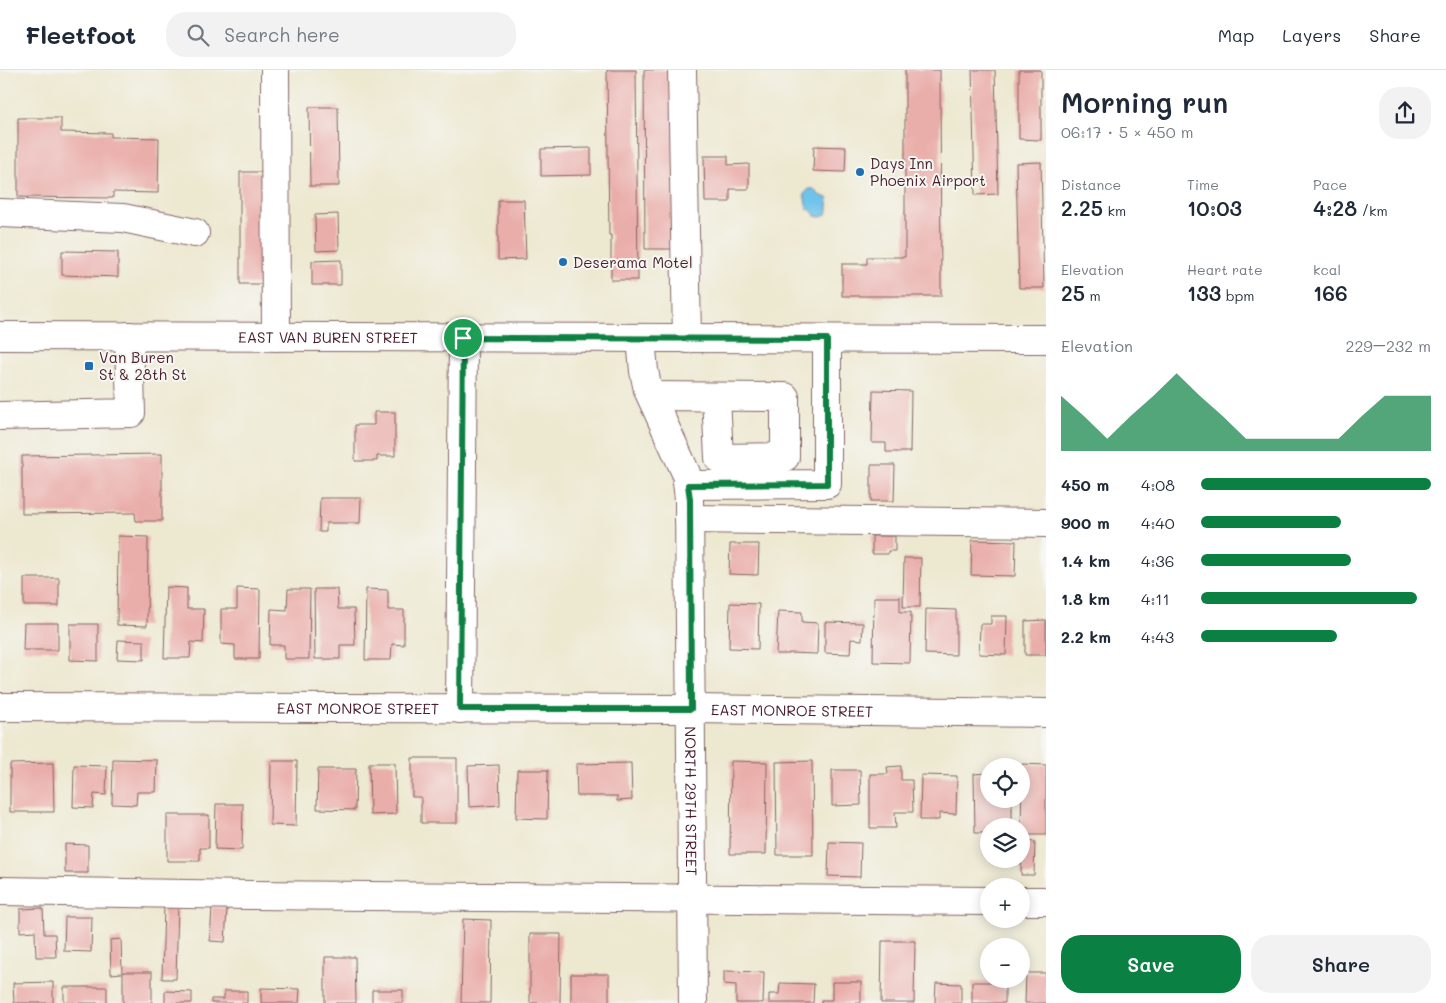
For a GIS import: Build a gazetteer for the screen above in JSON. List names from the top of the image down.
{
  "streets": {
    "street": ["EAST VAN BUREN STREET", "EAST MONROE STREET", "NORTH 29TH STREET"]
  },
  "crossings": [
    ["EAST VAN BUREN STREET", "NORTH 29TH STREET"],
    ["EAST MONROE STREET", "NORTH 29TH STREET"]
  ],
  "places": {
    "other": ["Days Inn Phoenix Airport", "Deserama Motel"],
    "transit": ["Van Buren St & 28th St"]
  },
  "page": {
    "header": "Fleetfoot",
    "search": "Search here",
    "nav": ["Map", "Layers", "Share"],
    "heading": ["Morning run", "06:17 · 5 × 450 m"],
    "stats": [
      ["Distance", "2.25 km"],
      ["Time", "10:03"],
      ["Pace", "4:28 /km"],
      ["Elevation", "25 m"],
      ["Heart rate", "133 bpm"],
      ["kcal", "166"]
    ],
    "chart": ["Elevation", "229–232 m"],
    "list": [
      {
        "name": "450 m",
        "note": "4:08"
      },
      {
        "name": "900 m",
        "note": "4:40"
      },
      {
        "name": "1.4 km",
        "note": "4:36"
      },
      {
        "name": "1.8 km",
        "note": "4:11"
      },
      {
        "name": "2.2 km",
        "note": "4:43"
      }
    ],
    "map_buttons": ["+", "−"],
    "buttons": ["Save", "Share"]
  }
}
